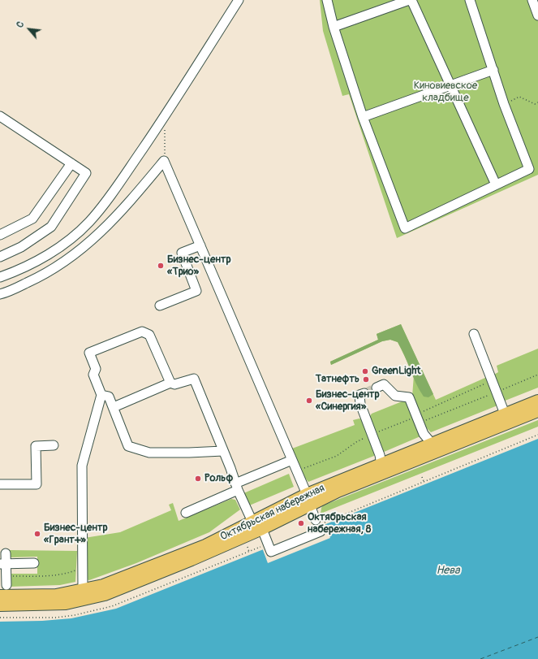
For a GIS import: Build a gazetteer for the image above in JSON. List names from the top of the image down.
{
  "streets": {
    "main road": ["Октябрьская набережная"]
  },
  "water": ["Нева"],
  "parks": ["Киновиевское кладбище"],
  "places": [
    "Бизнес-центр «Трио»",
    "GreenLight",
    "Татнефть",
    "Бизнес-центр «Синергия»",
    "Рольф",
    "Октябрьская набережная, 8",
    "Бизнес-центр «Грант+»"
  ],
  "north": "top left"
}
